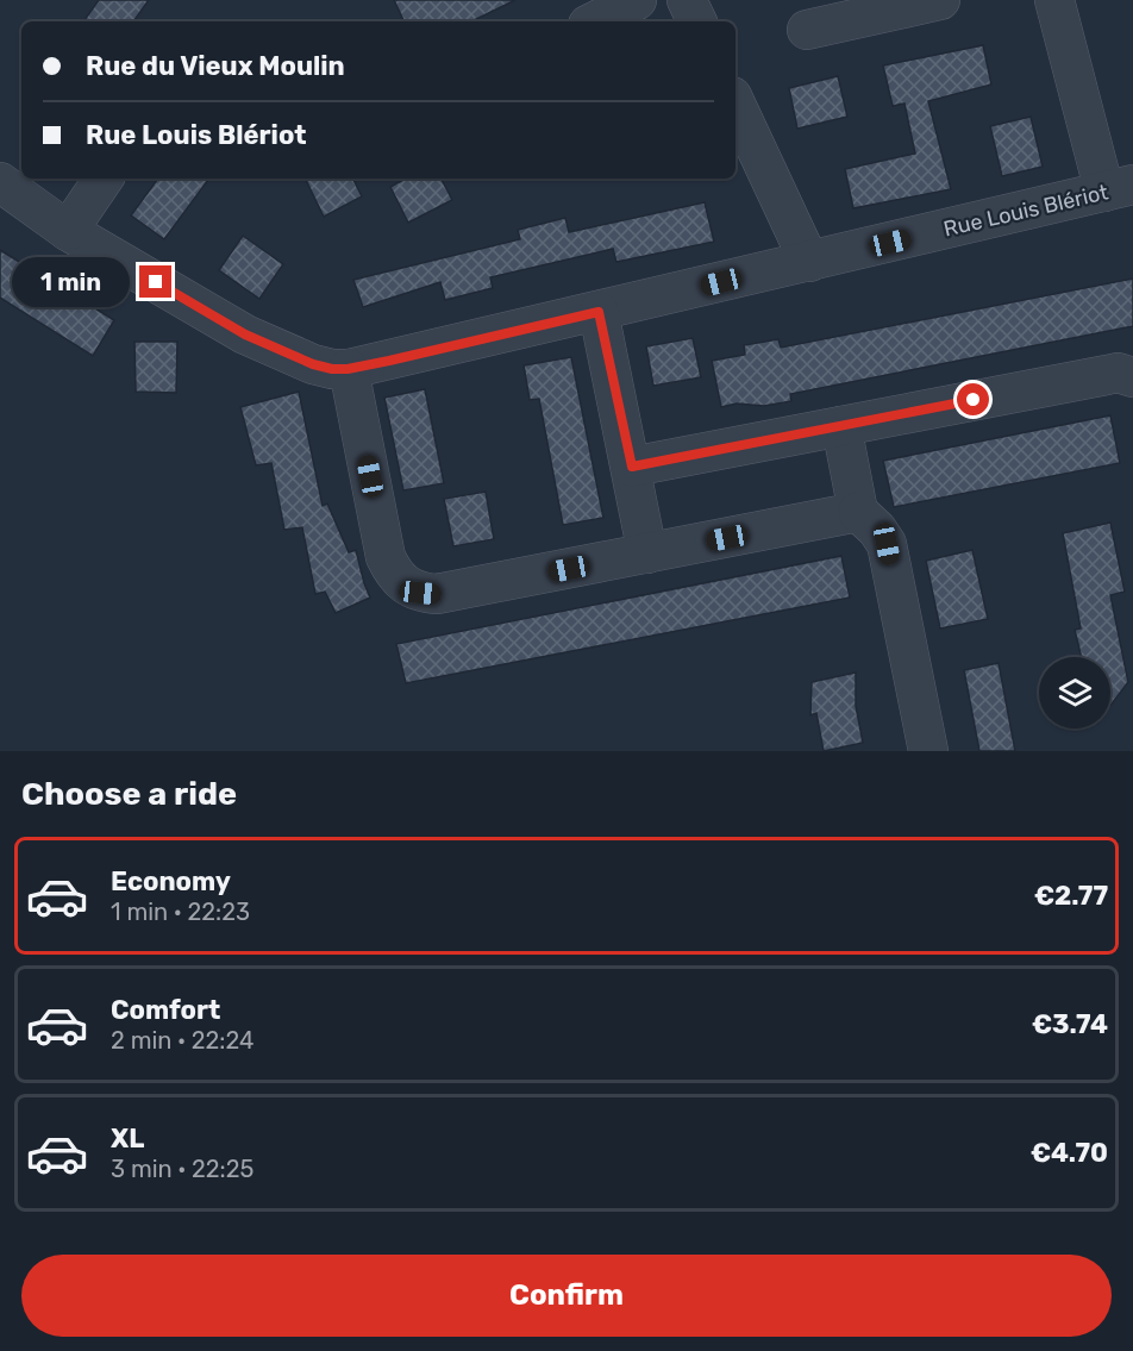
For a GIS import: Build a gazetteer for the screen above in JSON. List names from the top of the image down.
{
  "streets": {
    "street": ["Rue Louis Blériot"]
  },
  "page": {
    "banner": ["Rue du Vieux Moulin", "Rue Louis Blériot"],
    "bubble": "1 min",
    "heading": "Choose a ride",
    "list": [
      {
        "name": "Economy",
        "note": "1 min · 22:23",
        "value": "€2.77"
      },
      {
        "name": "Comfort",
        "note": "2 min · 22:24",
        "value": "€3.74"
      },
      {
        "name": "XL",
        "note": "3 min · 22:25",
        "value": "€4.70"
      }
    ],
    "buttons": "Confirm"
  }
}
